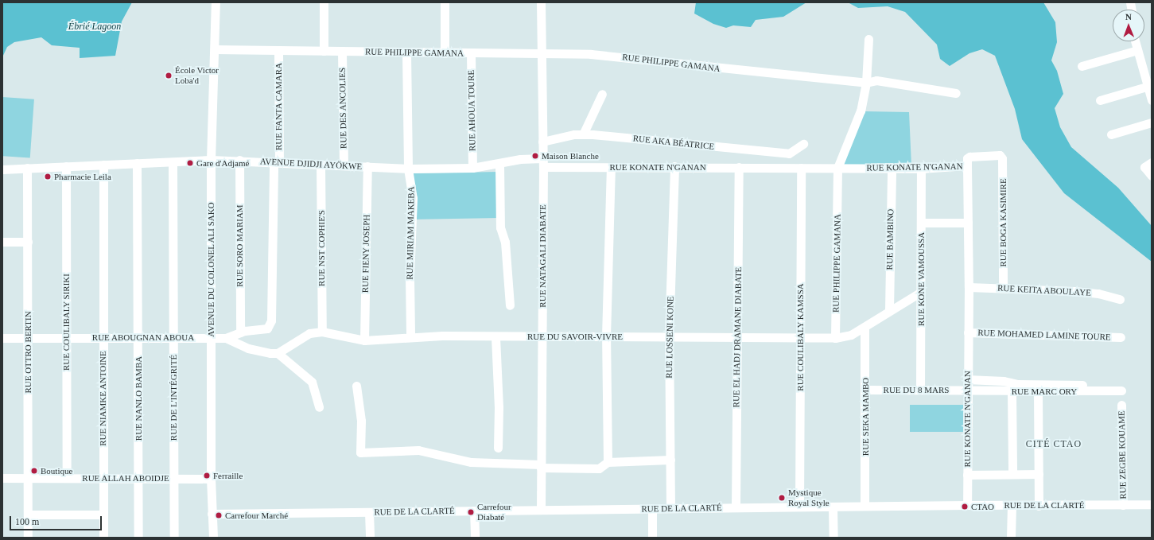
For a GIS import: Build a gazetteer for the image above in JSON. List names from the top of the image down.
{
  "streets": {
    "street": [
      "RUE PHILIPPE GAMANA",
      "RUE FANTA CAMARA",
      "RUE DES ANCOLIES",
      "RUE AHOUA TOURE",
      "RUE AKA BÉATRICE",
      "AVENUE DJIDJI AYÖKWE",
      "RUE KONATE N'GANAN",
      "RUE BOGA KASIMIRE",
      "RUE MIRIAM MAKEBA",
      "RUE BAMBINO",
      "RUE SORO MARIAM",
      "RUE NST COPHIE'S",
      "RUE FIENY JOSEPH",
      "RUE NATAGALI DIABATE",
      "AVENUE DU COLONEL ALI SAKO",
      "RUE KONE VAMOUSSA",
      "RUE KEITA ABOULAYE",
      "RUE COULIBALY SIRIKI",
      "RUE MOHAMED LAMINE TOURE",
      "RUE DU SAVOIR-VIVRE",
      "RUE ABOUGNAN ABOUA",
      "RUE LOSSENI KONE",
      "RUE EL HADJ DRAMANE DIABATE",
      "RUE COULIBALY KAMSSA",
      "RUE OTTRO BERTIN",
      "RUE DU 8 MARS",
      "RUE MARC ORY",
      "RUE DE L'INTÉGRITÉ",
      "RUE NIAMKE ANTOINE",
      "RUE NANLO BAMBA",
      "RUE SEKA MAMBO",
      "RUE ZEGBE KOUAME",
      "RUE ALLAH ABOIDJE",
      "RUE DE LA CLARTÉ"
    ]
  },
  "crossings": [
    ["RUE PHILIPPE GAMANA", "RUE FANTA CAMARA"],
    ["RUE PHILIPPE GAMANA", "RUE DES ANCOLIES"],
    ["RUE PHILIPPE GAMANA", "RUE AHOUA TOURE"],
    ["RUE PHILIPPE GAMANA", "RUE KONATE N'GANAN"],
    ["RUE PHILIPPE GAMANA", "RUE MIRIAM MAKEBA"],
    ["RUE PHILIPPE GAMANA", "RUE NATAGALI DIABATE"],
    ["RUE PHILIPPE GAMANA", "AVENUE DU COLONEL ALI SAKO"],
    ["RUE PHILIPPE GAMANA", "RUE DU SAVOIR-VIVRE"],
    ["RUE FANTA CAMARA", "AVENUE DJIDJI AYÖKWE"],
    ["RUE FANTA CAMARA", "RUE ABOUGNAN ABOUA"],
    ["RUE DES ANCOLIES", "AVENUE DJIDJI AYÖKWE"],
    ["RUE AHOUA TOURE", "AVENUE DJIDJI AYÖKWE"],
    ["RUE AKA BÉATRICE", "RUE NATAGALI DIABATE"],
    ["AVENUE DJIDJI AYÖKWE", "RUE KONATE N'GANAN"],
    ["AVENUE DJIDJI AYÖKWE", "RUE MIRIAM MAKEBA"],
    ["AVENUE DJIDJI AYÖKWE", "RUE SORO MARIAM"],
    ["AVENUE DJIDJI AYÖKWE", "RUE NST COPHIE'S"],
    ["AVENUE DJIDJI AYÖKWE", "RUE FIENY JOSEPH"],
    ["AVENUE DJIDJI AYÖKWE", "RUE NATAGALI DIABATE"],
    ["AVENUE DJIDJI AYÖKWE", "AVENUE DU COLONEL ALI SAKO"],
    ["AVENUE DJIDJI AYÖKWE", "RUE COULIBALY SIRIKI"],
    ["AVENUE DJIDJI AYÖKWE", "RUE ABOUGNAN ABOUA"],
    ["AVENUE DJIDJI AYÖKWE", "RUE OTTRO BERTIN"],
    ["AVENUE DJIDJI AYÖKWE", "RUE DE L'INTÉGRITÉ"],
    ["AVENUE DJIDJI AYÖKWE", "RUE NIAMKE ANTOINE"],
    ["AVENUE DJIDJI AYÖKWE", "RUE NANLO BAMBA"],
    ["RUE KONATE N'GANAN", "RUE BOGA KASIMIRE"],
    ["RUE KONATE N'GANAN", "RUE BAMBINO"],
    ["RUE KONATE N'GANAN", "RUE NATAGALI DIABATE"],
    ["RUE KONATE N'GANAN", "RUE KONE VAMOUSSA"],
    ["RUE KONATE N'GANAN", "RUE KEITA ABOULAYE"],
    ["RUE KONATE N'GANAN", "RUE MOHAMED LAMINE TOURE"],
    ["RUE KONATE N'GANAN", "RUE LOSSENI KONE"],
    ["RUE KONATE N'GANAN", "RUE EL HADJ DRAMANE DIABATE"],
    ["RUE KONATE N'GANAN", "RUE COULIBALY KAMSSA"],
    ["RUE KONATE N'GANAN", "RUE DU 8 MARS"],
    ["RUE KONATE N'GANAN", "RUE MARC ORY"],
    ["RUE KONATE N'GANAN", "RUE DE LA CLARTÉ"],
    ["RUE BOGA KASIMIRE", "RUE KEITA ABOULAYE"],
    ["RUE MIRIAM MAKEBA", "RUE DU SAVOIR-VIVRE"],
    ["RUE BAMBINO", "RUE DU SAVOIR-VIVRE"],
    ["RUE SORO MARIAM", "RUE ABOUGNAN ABOUA"],
    ["RUE NST COPHIE'S", "RUE DU SAVOIR-VIVRE"],
    ["RUE FIENY JOSEPH", "RUE DU SAVOIR-VIVRE"],
    ["RUE NATAGALI DIABATE", "RUE DU SAVOIR-VIVRE"],
    ["RUE NATAGALI DIABATE", "RUE DE LA CLARTÉ"],
    ["AVENUE DU COLONEL ALI SAKO", "RUE ABOUGNAN ABOUA"],
    ["AVENUE DU COLONEL ALI SAKO", "RUE ALLAH ABOIDJE"],
    ["AVENUE DU COLONEL ALI SAKO", "RUE DE LA CLARTÉ"],
    ["RUE KONE VAMOUSSA", "RUE DU SAVOIR-VIVRE"],
    ["RUE KONE VAMOUSSA", "RUE DU 8 MARS"],
    ["RUE COULIBALY SIRIKI", "RUE ABOUGNAN ABOUA"],
    ["RUE COULIBALY SIRIKI", "RUE ALLAH ABOIDJE"],
    ["RUE DU SAVOIR-VIVRE", "RUE LOSSENI KONE"],
    ["RUE DU SAVOIR-VIVRE", "RUE EL HADJ DRAMANE DIABATE"],
    ["RUE DU SAVOIR-VIVRE", "RUE COULIBALY KAMSSA"],
    ["RUE DU SAVOIR-VIVRE", "RUE SEKA MAMBO"],
    ["RUE ABOUGNAN ABOUA", "RUE OTTRO BERTIN"],
    ["RUE ABOUGNAN ABOUA", "RUE DE L'INTÉGRITÉ"],
    ["RUE ABOUGNAN ABOUA", "RUE NIAMKE ANTOINE"],
    ["RUE ABOUGNAN ABOUA", "RUE NANLO BAMBA"],
    ["RUE LOSSENI KONE", "RUE DE LA CLARTÉ"],
    ["RUE EL HADJ DRAMANE DIABATE", "RUE DE LA CLARTÉ"],
    ["RUE COULIBALY KAMSSA", "RUE DE LA CLARTÉ"],
    ["RUE OTTRO BERTIN", "RUE ALLAH ABOIDJE"],
    ["RUE DU 8 MARS", "RUE MARC ORY"],
    ["RUE DU 8 MARS", "RUE SEKA MAMBO"],
    ["RUE DE L'INTÉGRITÉ", "RUE ALLAH ABOIDJE"],
    ["RUE NIAMKE ANTOINE", "RUE ALLAH ABOIDJE"],
    ["RUE NANLO BAMBA", "RUE ALLAH ABOIDJE"],
    ["RUE SEKA MAMBO", "RUE DE LA CLARTÉ"],
    ["RUE ZEGBE KOUAME", "RUE DE LA CLARTÉ"]
  ],
  "districts": ["CITÉ CTAO"],
  "water": ["Ébrié Lagoon"],
  "places": [
    "École Victor Loba'd",
    "Maison Blanche",
    "Gare d'Adjamé",
    "Pharmacie Leila",
    "Boutique",
    "Ferraille",
    "Mystique Royal Style",
    "CTAO",
    "Carrefour Diabaté",
    "Carrefour Marché"
  ],
  "scale_bar": "100 m",
  "north": "top"
}
